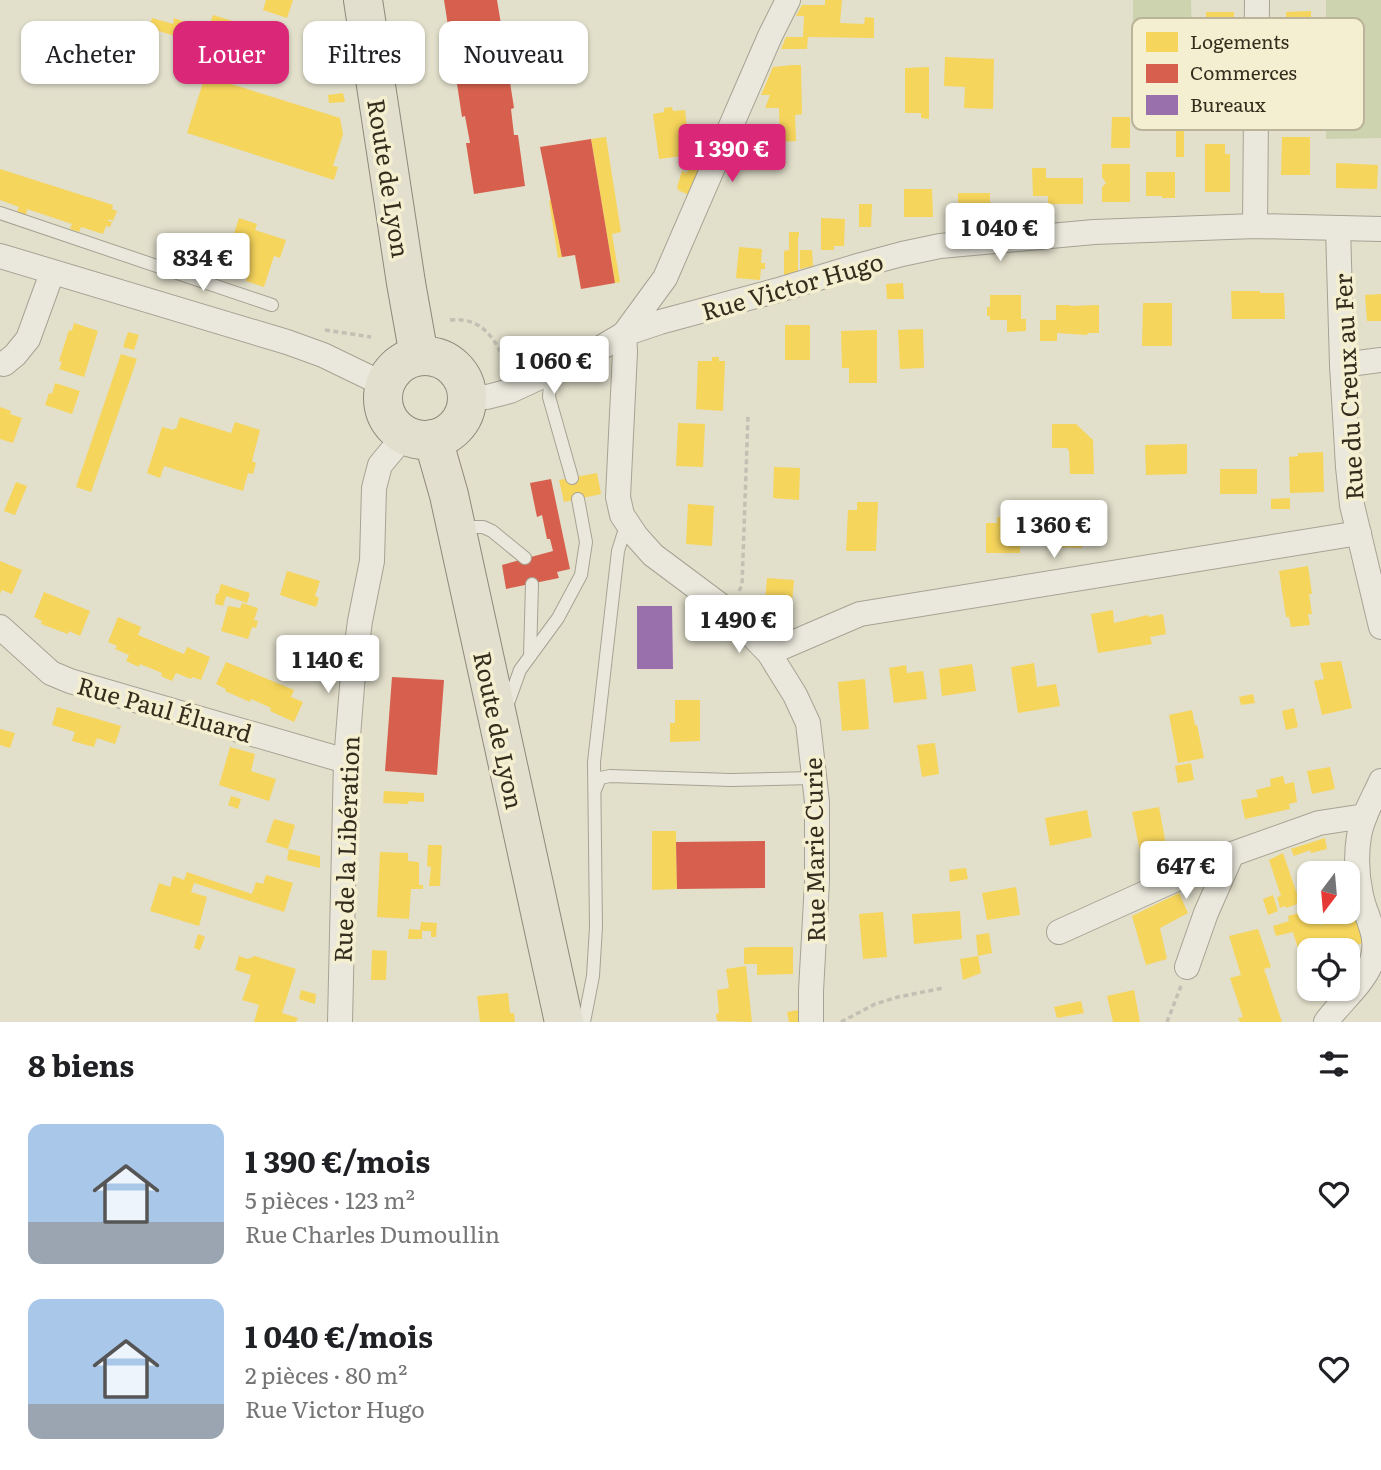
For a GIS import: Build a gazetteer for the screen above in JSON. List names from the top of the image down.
{
  "streets": {
    "main road": ["Route de Lyon"],
    "street": [
      "Rue Victor Hugo",
      "Rue du Creux au Fer",
      "Rue Paul Éluard",
      "Rue de la Libération",
      "Rue Marie Curie"
    ]
  },
  "crossings": [
    ["Route de Lyon", "Rue de la Libération"],
    ["Rue Victor Hugo", "Rue du Creux au Fer"],
    ["Rue Victor Hugo", "Rue Marie Curie"],
    ["Rue Paul Éluard", "Rue de la Libération"]
  ],
  "legend": ["Logements", "Commerces", "Bureaux"],
  "north": "bottom",
  "page": {
    "chip": [
      "Acheter",
      "Louer",
      "Filtres",
      "Nouveau"
    ],
    "price": [
      "1 390 €",
      "1 040 €",
      "834 €",
      "1 060 €",
      "1 360 €",
      "1 490 €",
      "1 140 €",
      "647 €"
    ],
    "heading": "8 biens",
    "list": [
      {
        "name": "1 390 €/mois",
        "note": "5 pièces · 123 m² · Rue Charles Dumoullin"
      },
      {
        "name": "1 040 €/mois",
        "note": "2 pièces · 80 m² · Rue Victor Hugo"
      }
    ]
  }
}
